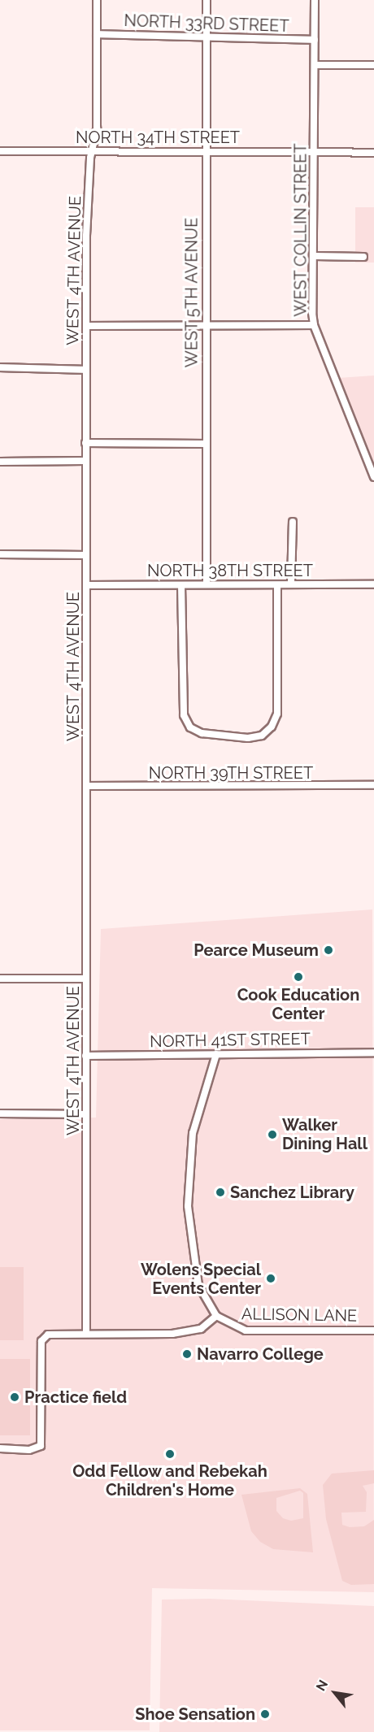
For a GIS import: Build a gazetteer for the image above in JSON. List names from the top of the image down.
{
  "streets": {
    "street": [
      "NORTH 33RD STREET",
      "NORTH 34TH STREET",
      "WEST COLLIN STREET",
      "WEST 4TH AVENUE",
      "WEST 5TH AVENUE",
      "NORTH 38TH STREET",
      "NORTH 39TH STREET",
      "NORTH 41ST STREET",
      "ALLISON LANE"
    ]
  },
  "crossings": [
    ["NORTH 33RD STREET", "WEST COLLIN STREET"],
    ["NORTH 33RD STREET", "WEST 4TH AVENUE"],
    ["NORTH 33RD STREET", "WEST 5TH AVENUE"],
    ["NORTH 34TH STREET", "WEST COLLIN STREET"],
    ["NORTH 34TH STREET", "WEST 4TH AVENUE"],
    ["NORTH 34TH STREET", "WEST 5TH AVENUE"],
    ["WEST 4TH AVENUE", "NORTH 38TH STREET"],
    ["WEST 4TH AVENUE", "NORTH 39TH STREET"],
    ["WEST 4TH AVENUE", "NORTH 41ST STREET"],
    ["WEST 5TH AVENUE", "NORTH 38TH STREET"]
  ],
  "places": [
    "Pearce Museum",
    "Cook Education Center",
    "Walker Dining Hall",
    "Sanchez Library",
    "Wolens Special Events Center",
    "Navarro College",
    "Practice field",
    "Odd Fellow and Rebekah Children's Home",
    "Shoe Sensation"
  ],
  "north": "top left"
}
